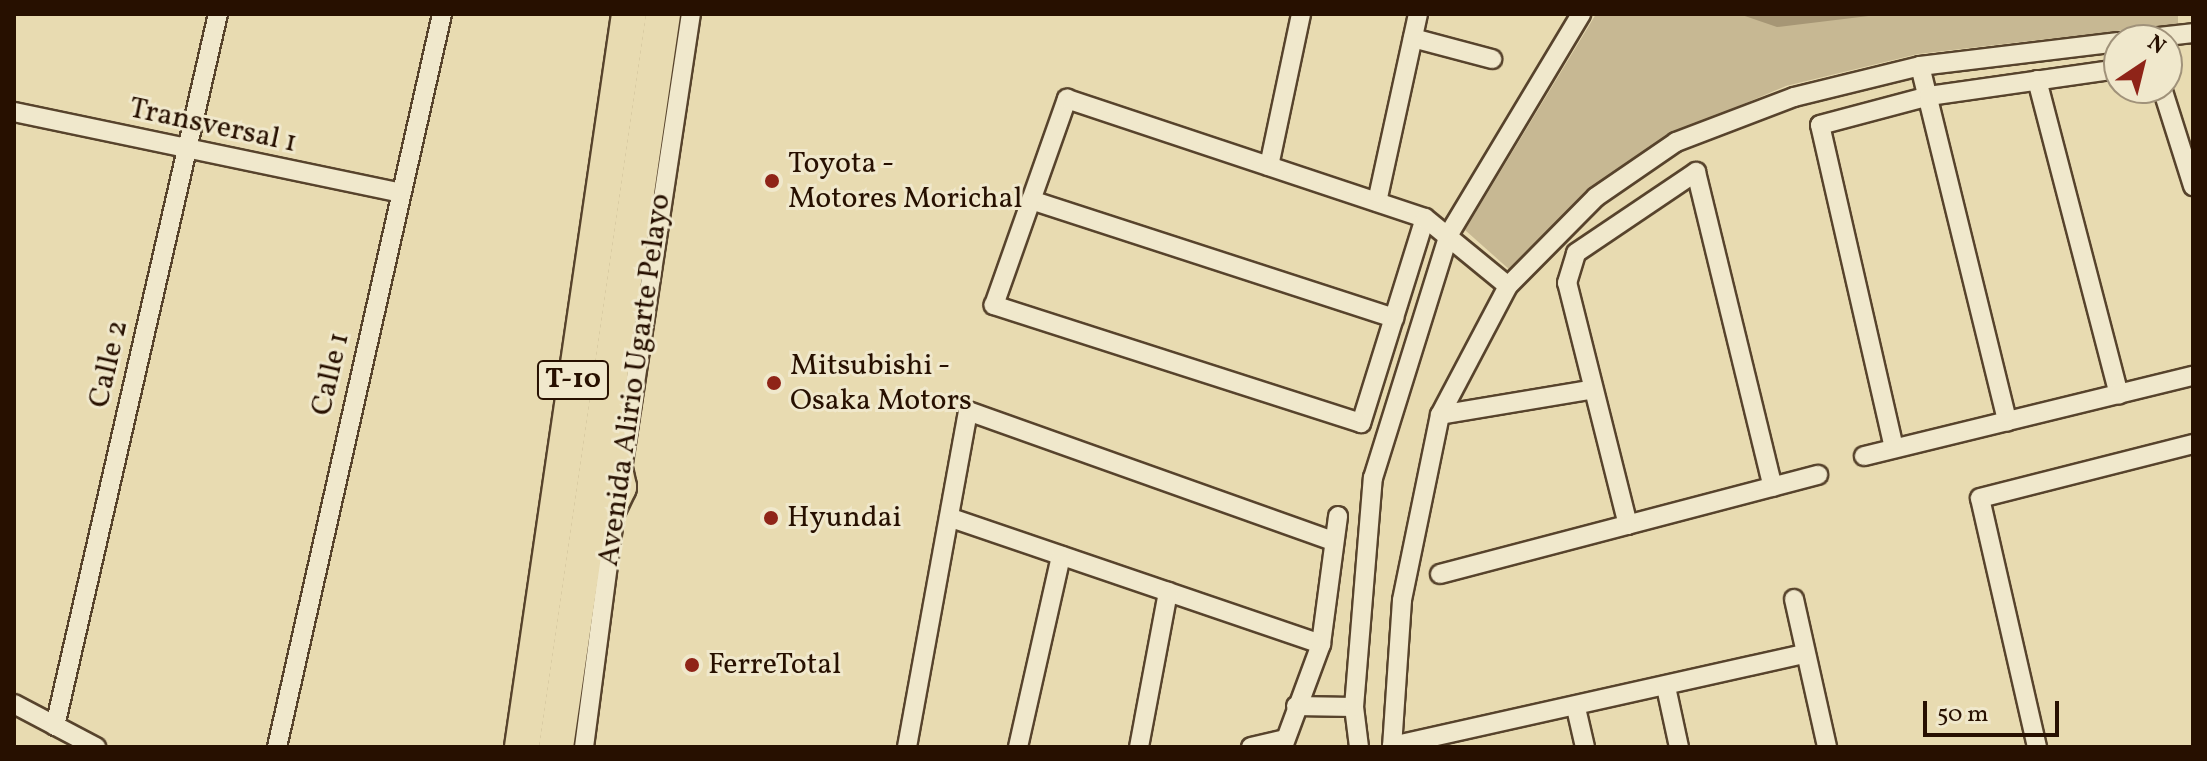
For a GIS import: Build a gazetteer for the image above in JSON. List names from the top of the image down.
{
  "streets": {
    "highway": ["T-10", "Avenida Alirio Ugarte Pelayo"],
    "street": ["Transversal 1", "Calle 2", "Calle 1"]
  },
  "crossings": [
    ["Transversal 1", "Calle 2"],
    ["Transversal 1", "Calle 1"]
  ],
  "places": [
    "Toyota - Motores Morichal",
    "Mitsubishi - Osaka Motors",
    "Hyundai",
    "FerreTotal"
  ],
  "scale_bar": "50 m",
  "north": "top right"
}
